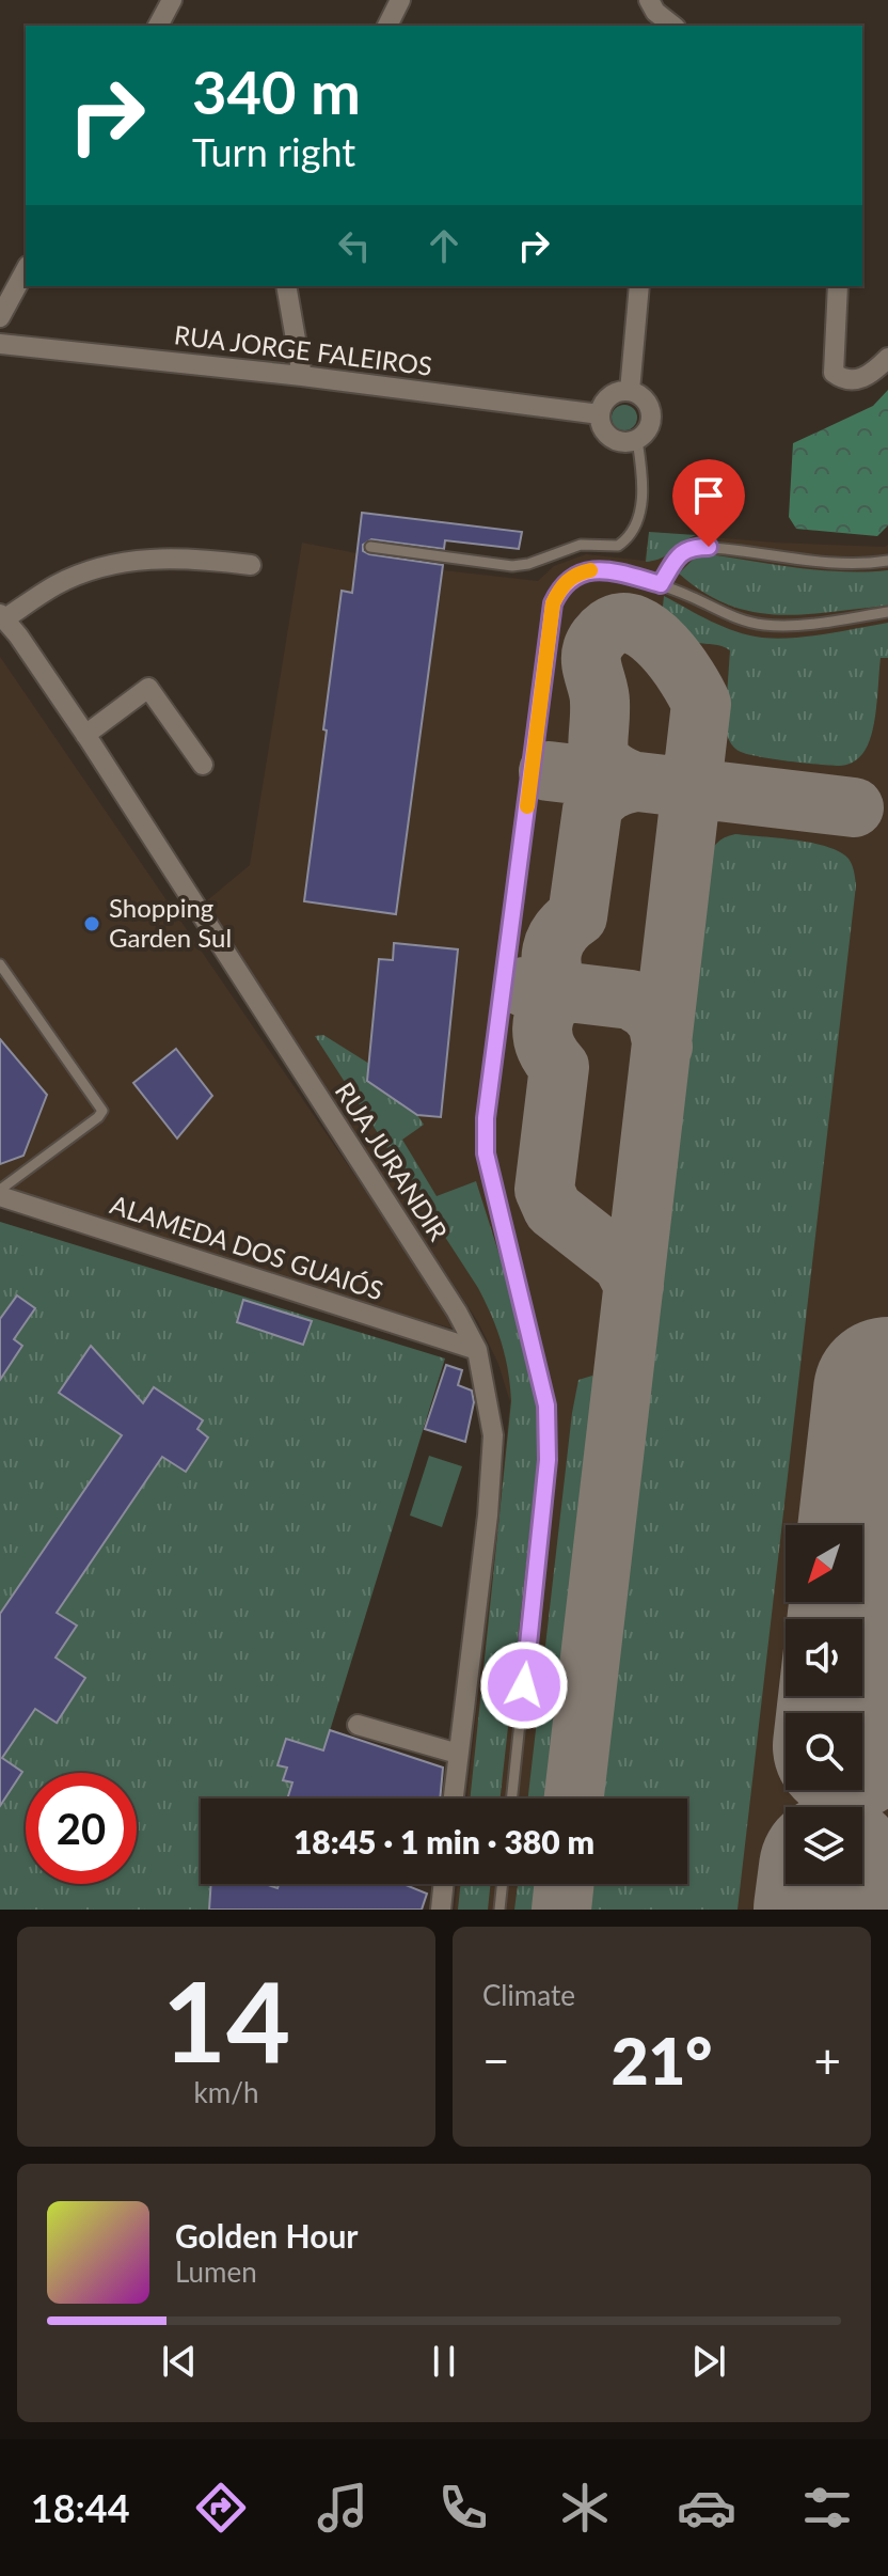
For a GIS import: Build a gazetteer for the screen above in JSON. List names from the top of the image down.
{
  "streets": {
    "street": ["RUA JORGE FALEIROS", "RUA JURANDIR", "ALAMEDA DOS GUAIÓS"]
  },
  "crossings": [
    ["RUA JURANDIR", "ALAMEDA DOS GUAIÓS"]
  ],
  "places": ["Shopping Garden Sul"],
  "north": "bottom left",
  "page": {
    "turn": ["340 m", "Turn right"],
    "limit": "20",
    "trip": "18:45 · 1 min · 380 m",
    "tile": [
      ["14", "km/h"],
      "Climate"
    ],
    "heat": ["−", "21°", "+"],
    "song": ["Golden Hour", "Lumen"],
    "tabs": "18:44"
  }
}
